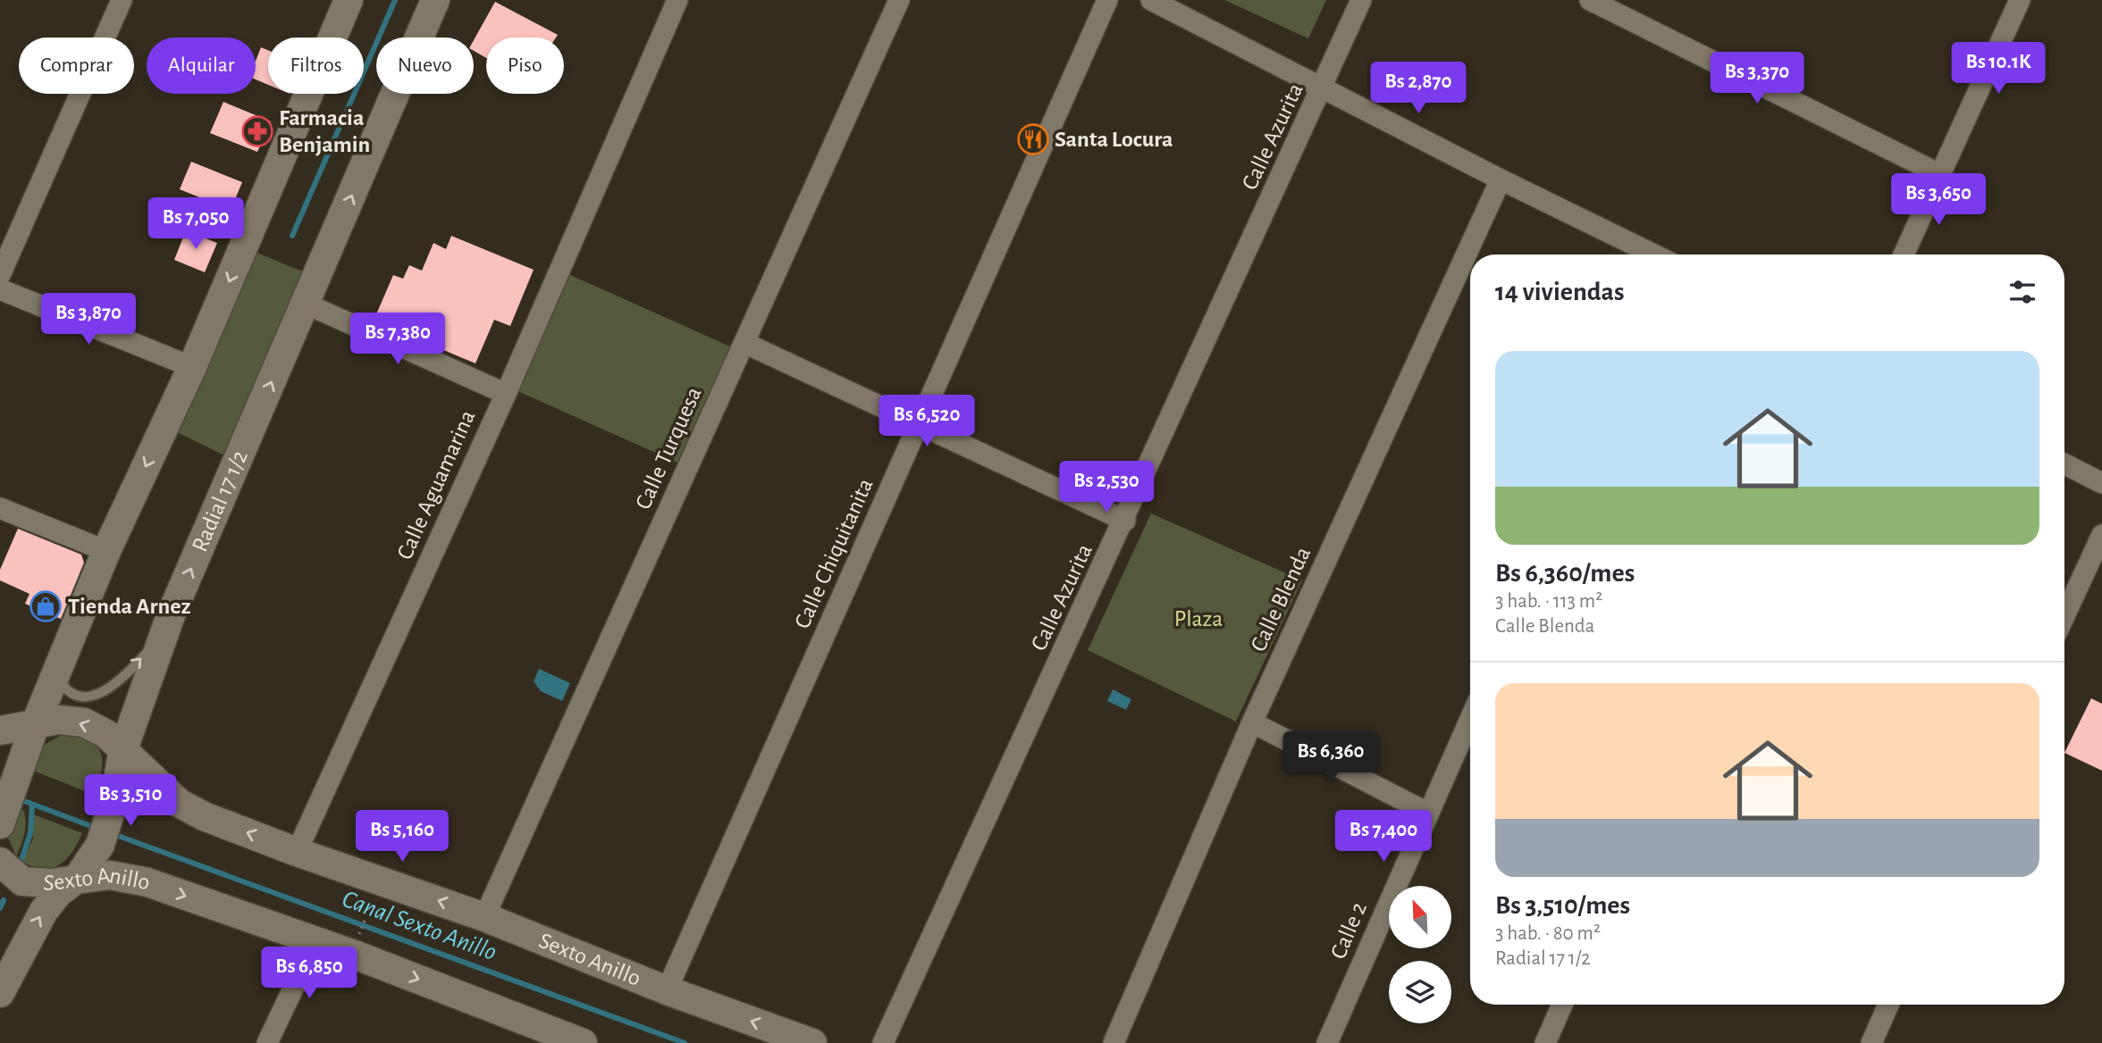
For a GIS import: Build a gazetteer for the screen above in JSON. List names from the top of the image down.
{
  "streets": {
    "main road": ["Radial 17 1/2", "Sexto Anillo"],
    "street": [
      "Calle Azurita",
      "Calle Turquesa",
      "Calle Aguamarina",
      "Calle Chiquitanita",
      "Calle Blenda",
      "Calle 2"
    ]
  },
  "crossings": [
    ["Calle Turquesa", "Sexto Anillo"],
    ["Calle Aguamarina", "Sexto Anillo"],
    ["Radial 17 1/2", "Sexto Anillo"],
    ["Calle Chiquitanita", "Sexto Anillo"]
  ],
  "water": ["Canal Sexto Anillo"],
  "parks": ["Plaza"],
  "places": {
    "pharmacy": ["Farmacia Benjamin"],
    "restaurant": ["Santa Locura"],
    "shop": ["Tienda Arnez"]
  },
  "north": "top left",
  "page": {
    "chip": [
      "Comprar",
      "Alquilar",
      "Filtros",
      "Nuevo",
      "Piso"
    ],
    "price": [
      "Bs 10.1K",
      "Bs 3,370",
      "Bs 2,870",
      "Bs 3,650",
      "Bs 7,050",
      "Bs 3,870",
      "Bs 7,380",
      "Bs 6,520",
      "Bs 2,530",
      "Bs 6,360",
      "Bs 3,510",
      "Bs 5,160",
      "Bs 7,400",
      "Bs 6,850"
    ],
    "heading": "14 viviendas",
    "list": [
      {
        "name": "Bs 6,360/mes",
        "note": "3 hab. · 113 m² · Calle Blenda"
      },
      {
        "name": "Bs 3,510/mes",
        "note": "3 hab. · 80 m² · Radial 17 1/2"
      }
    ]
  }
}
